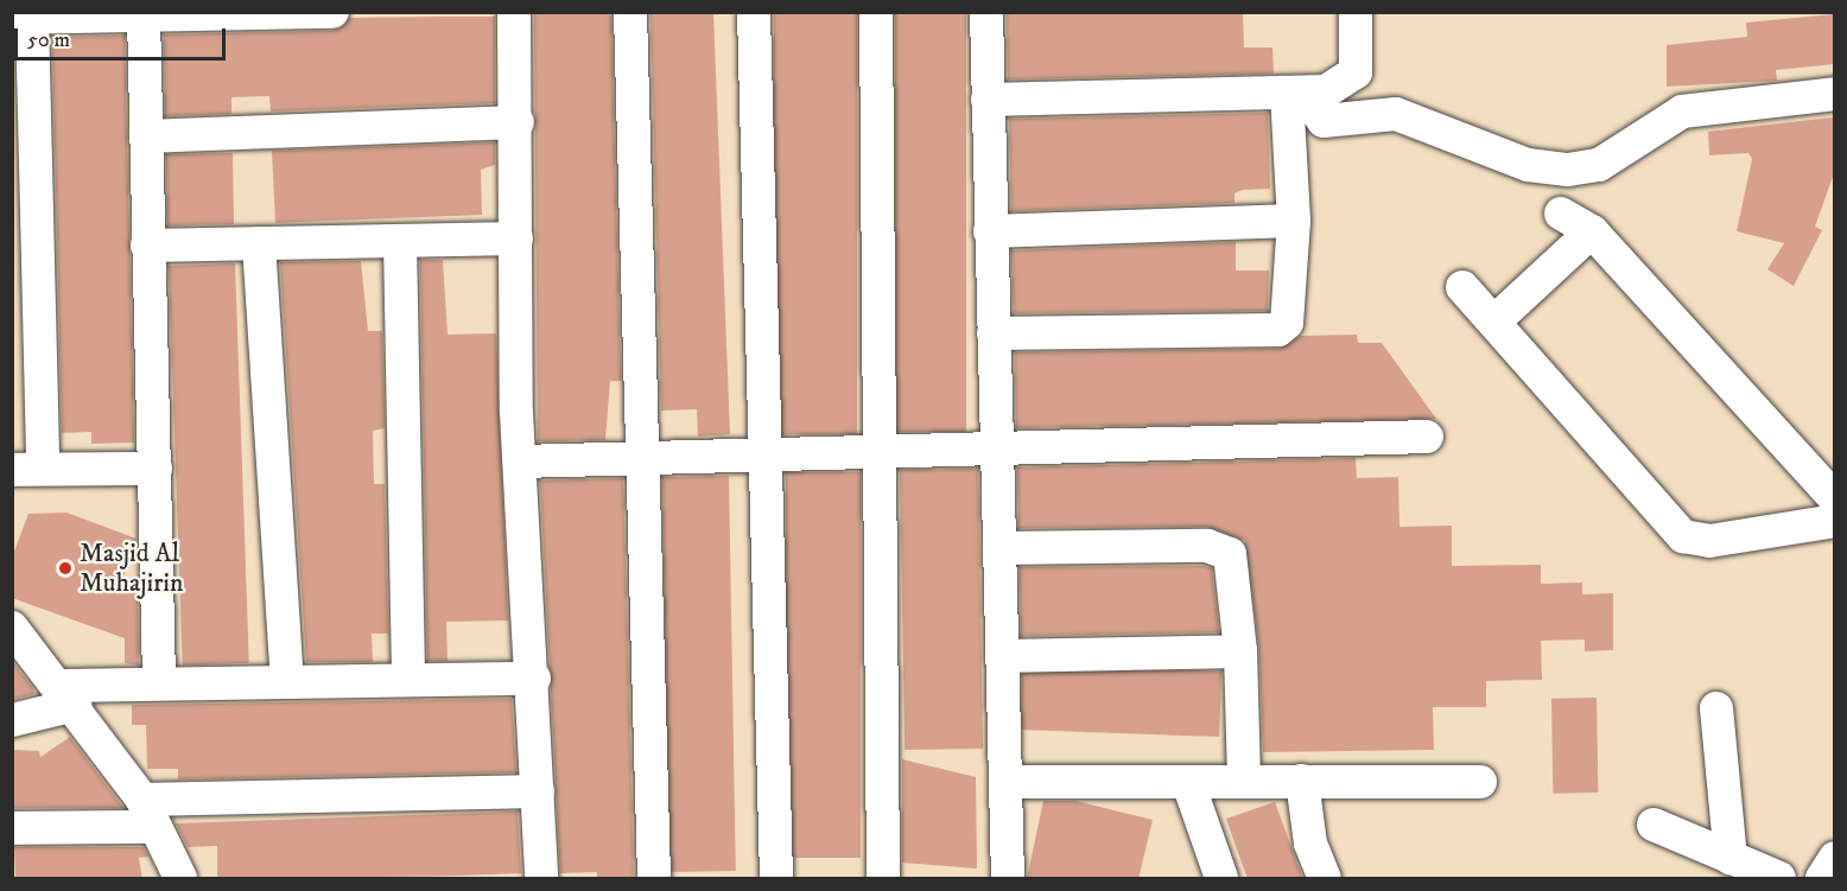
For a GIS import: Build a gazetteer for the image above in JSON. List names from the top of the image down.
{
  "places": ["Masjid Al Muhajirin"],
  "scale_bar": "50 m"
}
